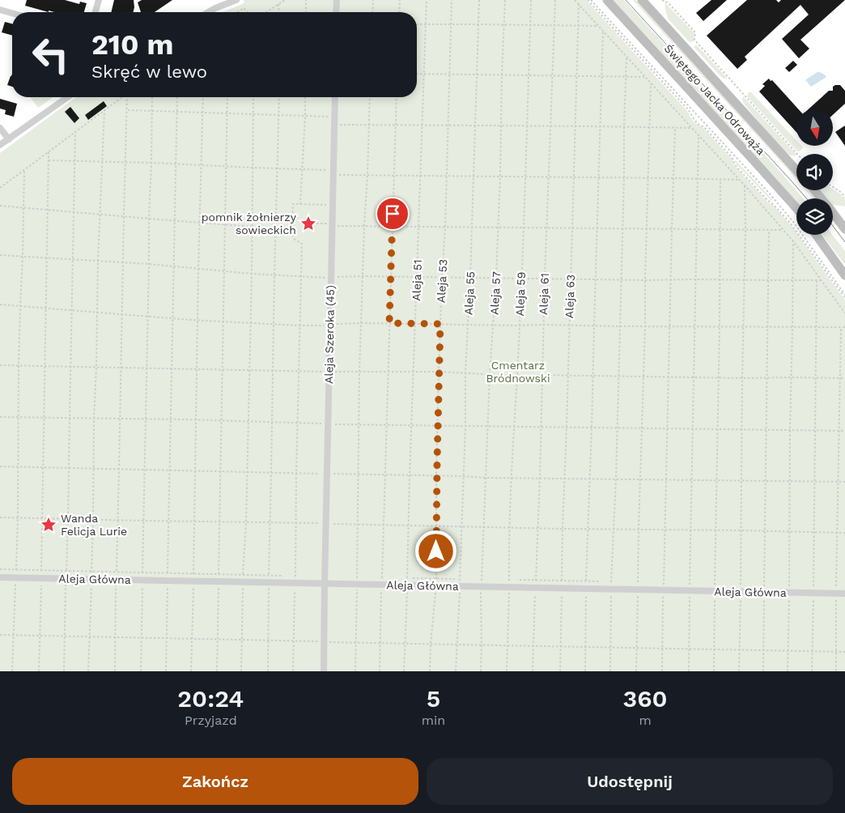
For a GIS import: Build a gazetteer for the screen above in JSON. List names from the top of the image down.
{
  "streets": {
    "main road": ["Świętego Jacka Odrowąża"],
    "street": ["Aleja Szeroka (45)", "Aleja Główna"],
    "path": [
      "Aleja 51",
      "Aleja 53",
      "Aleja 55",
      "Aleja 57",
      "Aleja 59",
      "Aleja 61",
      "Aleja 63"
    ]
  },
  "crossings": [
    ["Aleja 51", "Aleja Główna"],
    ["Aleja 53", "Aleja Główna"],
    ["Aleja 55", "Aleja Główna"],
    ["Aleja 57", "Aleja Główna"],
    ["Aleja 59", "Aleja Główna"],
    ["Aleja 61", "Aleja Główna"],
    ["Aleja 63", "Aleja Główna"],
    ["Aleja Szeroka (45)", "Aleja Główna"]
  ],
  "parks": ["Cmentarz Bródnowski"],
  "places": {
    "place": ["pomnik żołnierzy sowieckich", "Wanda Felicja Lurie"]
  },
  "north": "bottom",
  "page": {
    "turn": ["210 m", "Skręć w lewo"],
    "eta": [
      "20:24",
      "Przyjazd",
      "5",
      "min",
      "360",
      "m"
    ],
    "buttons": ["Zakończ", "Udostępnij"]
  }
}
